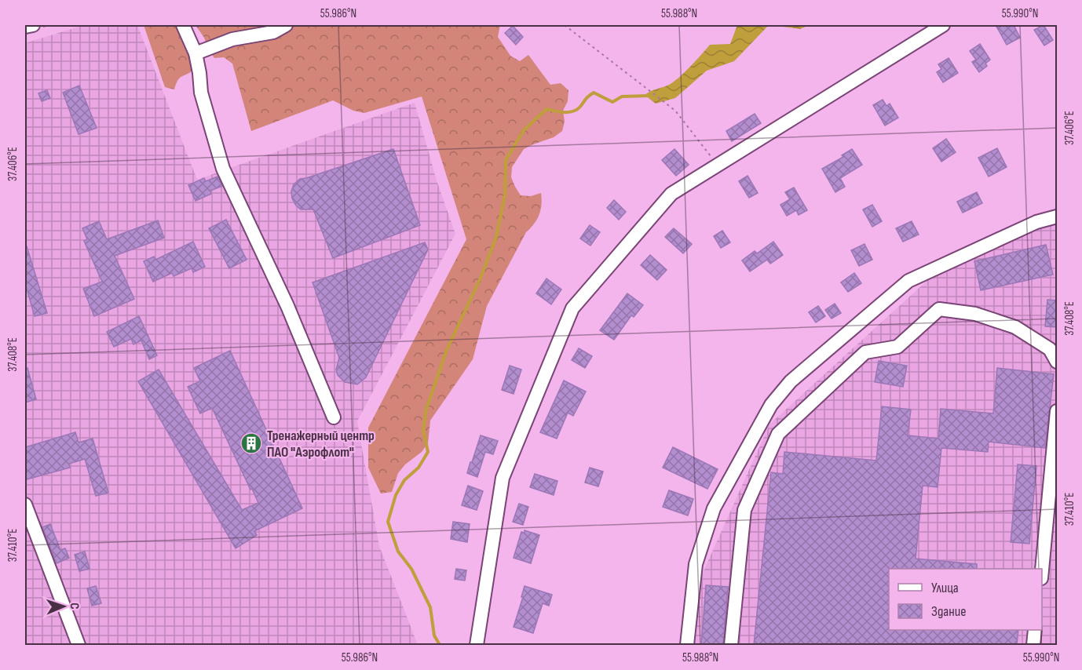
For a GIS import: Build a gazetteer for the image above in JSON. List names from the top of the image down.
{
  "places": {
    "building": ["Тренажерный центр ПАО \"Аэрофлот\""]
  },
  "legend": ["Улица", "Здание"],
  "north": "right",
  "coordinates": [
    "55.986°N",
    "55.988°N",
    "55.990°N",
    "37.406°E",
    "37.408°E",
    "37.410°E"
  ]
}
